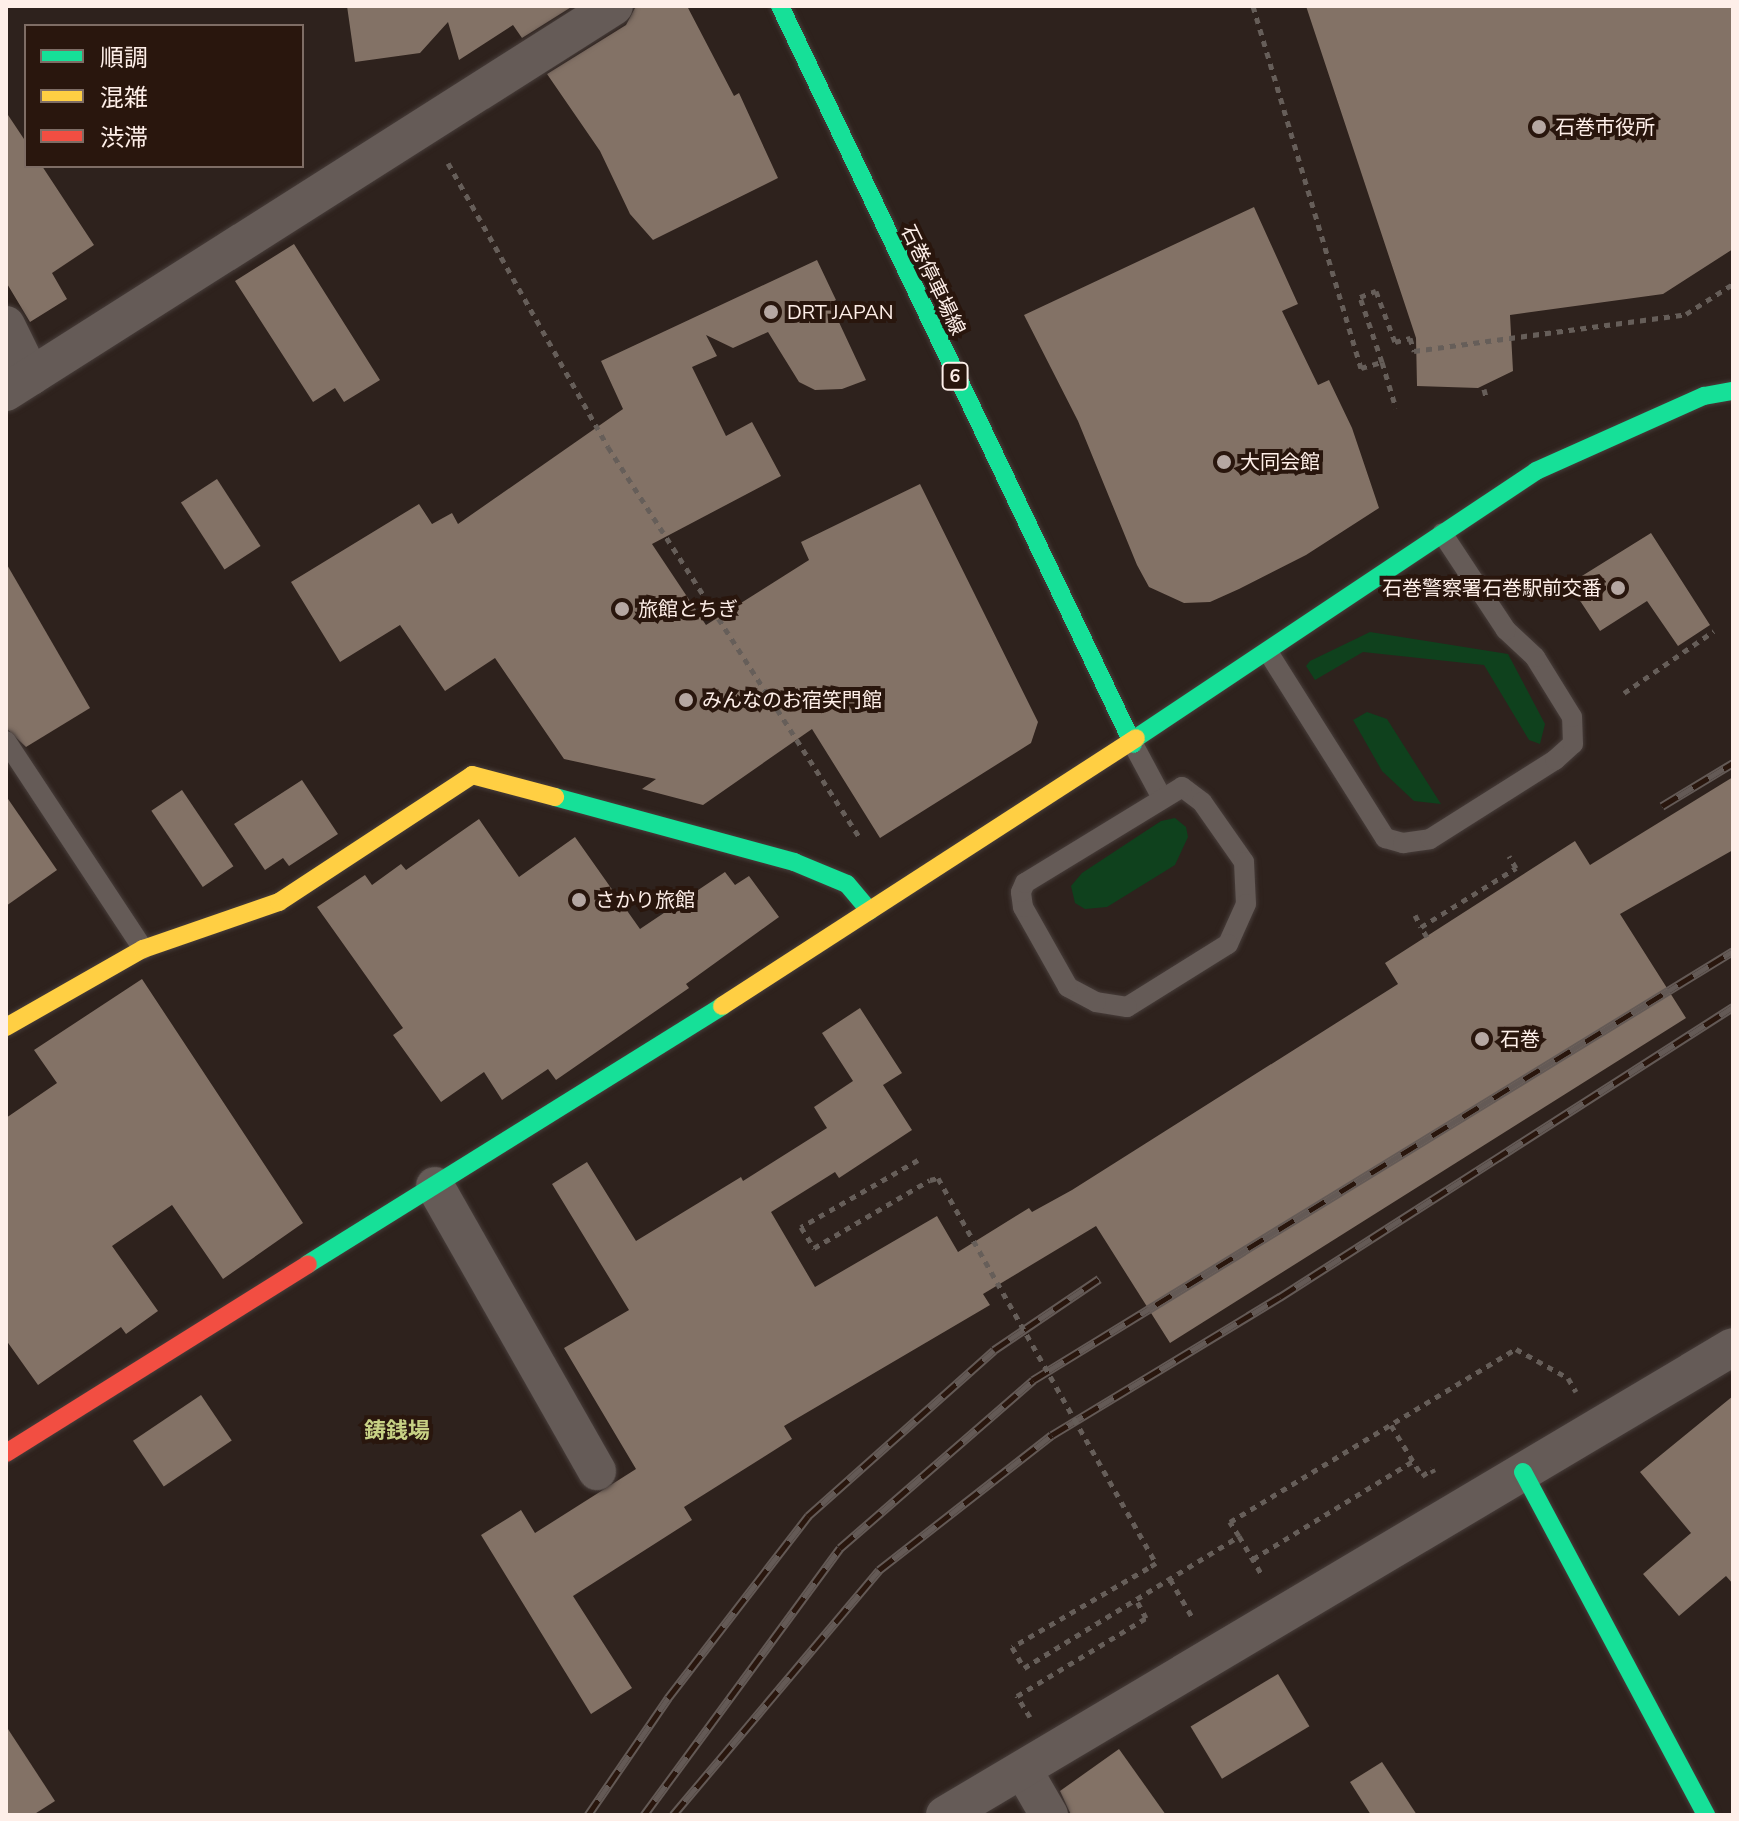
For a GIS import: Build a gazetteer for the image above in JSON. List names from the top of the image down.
{
  "streets": {
    "street": ["石巻停車場線", "6"]
  },
  "districts": ["鋳銭場"],
  "places": [
    "石巻市役所",
    "DRT JAPAN",
    "大同会館",
    "石巻警察署石巻駅前交番",
    "旅館とちぎ",
    "みんなのお宿笑門館",
    "さかり旅館",
    "石巻"
  ],
  "legend": ["順調", "混雑", "渋滞"]
}
